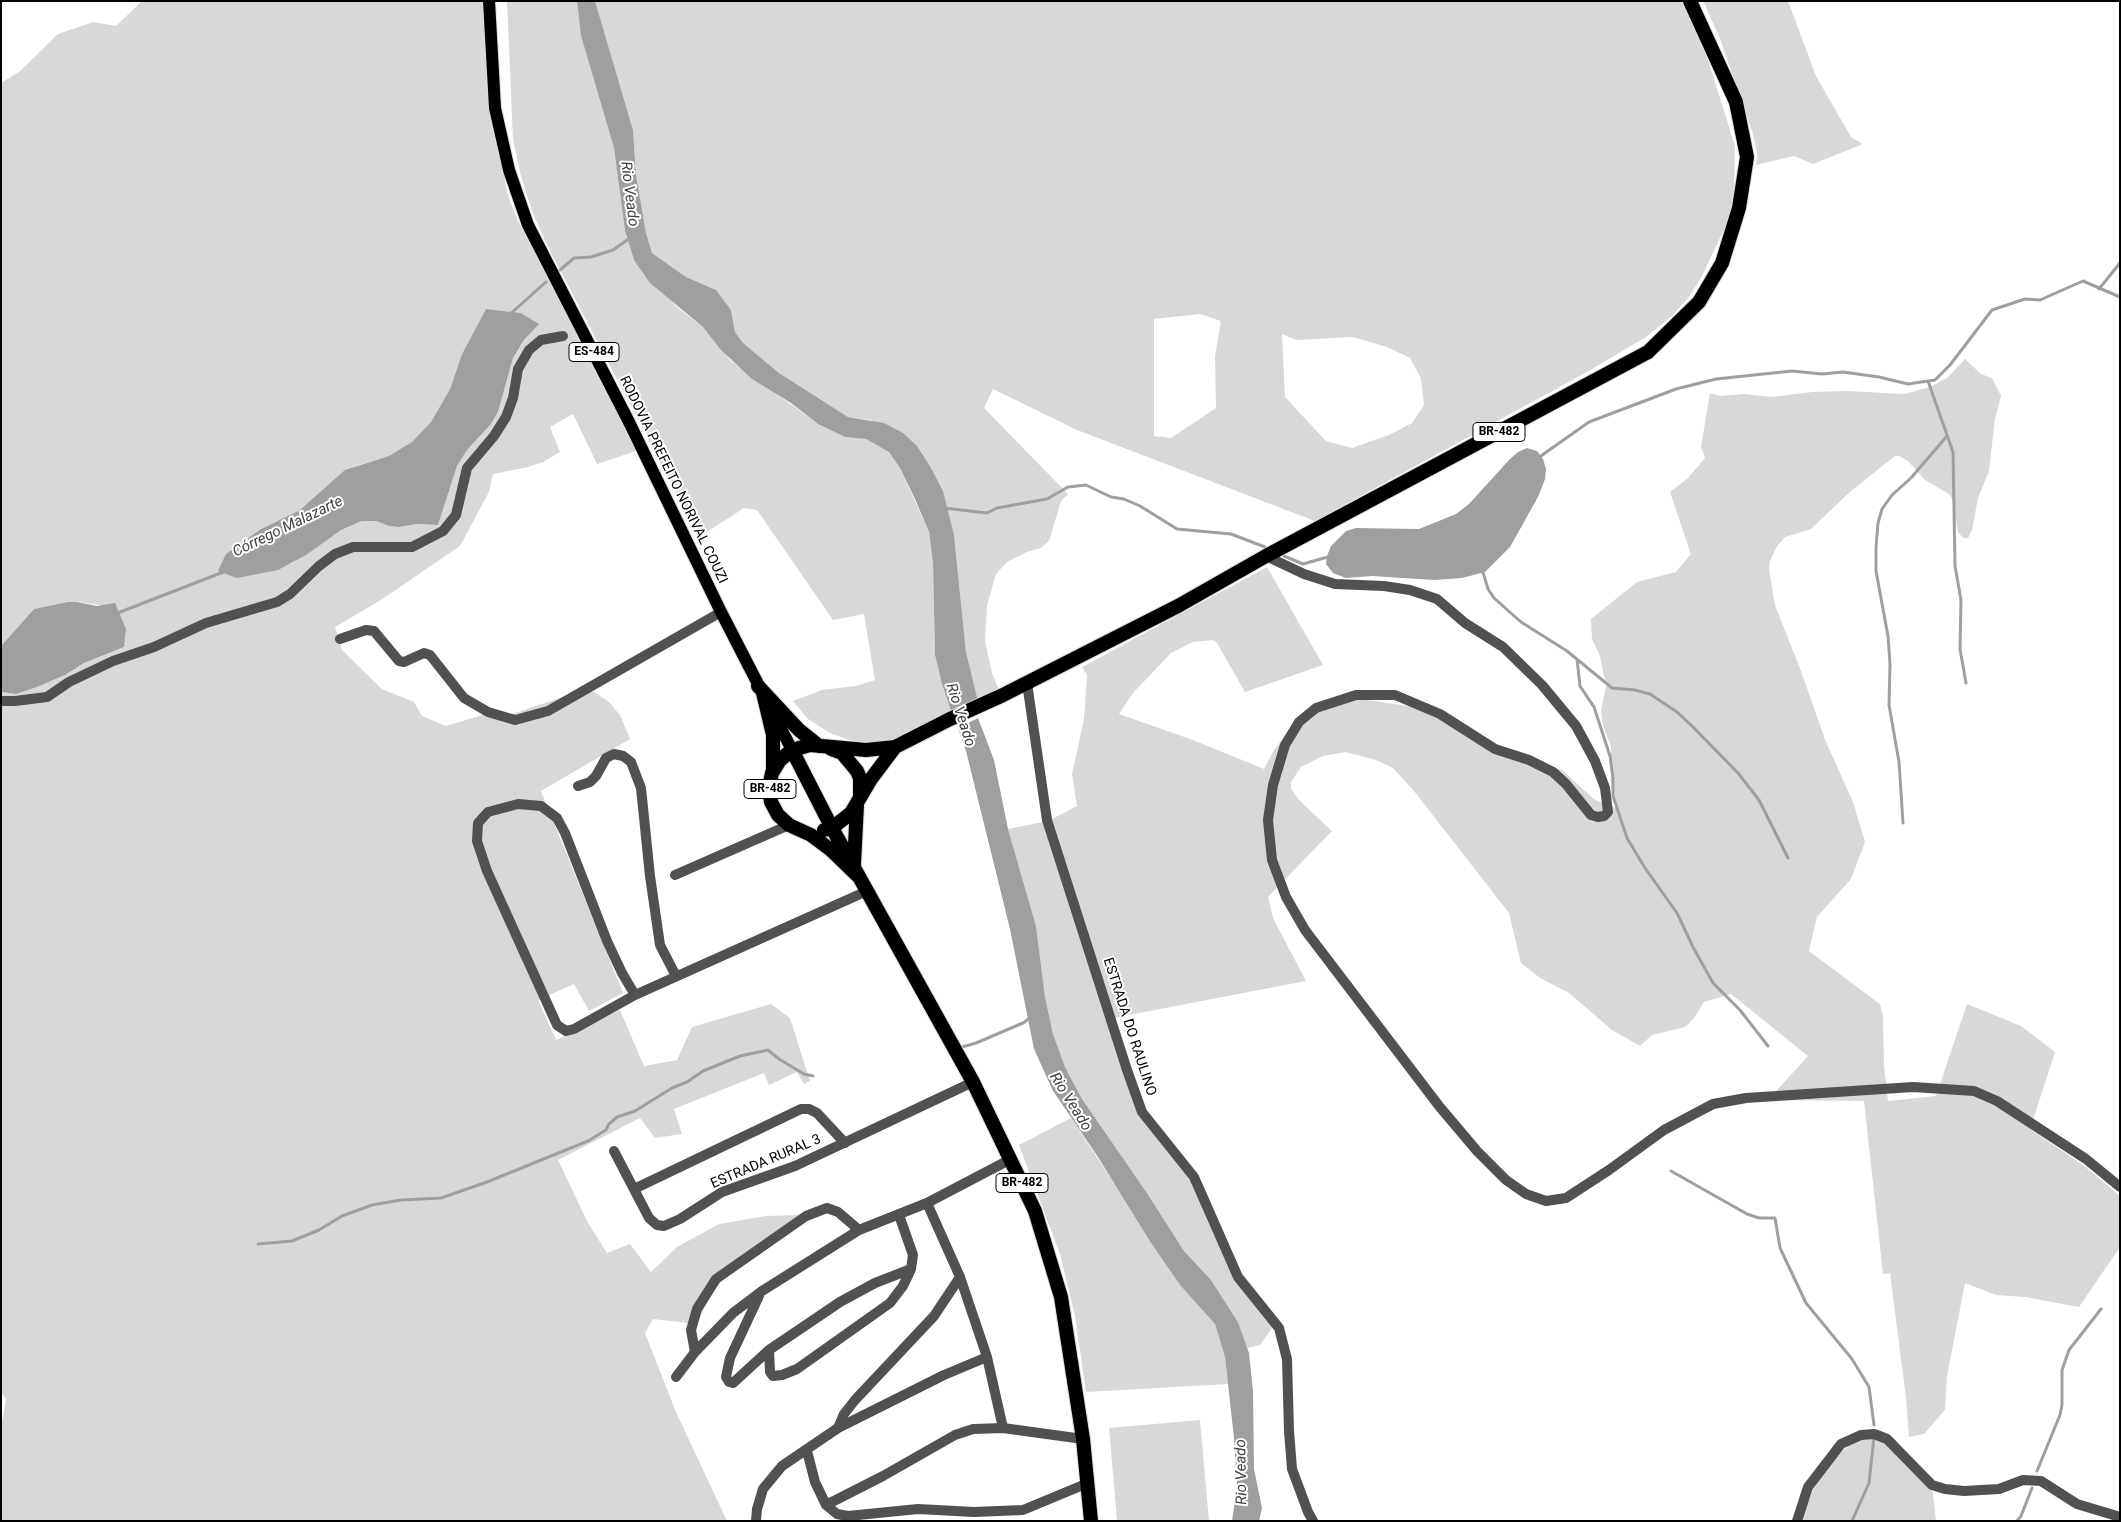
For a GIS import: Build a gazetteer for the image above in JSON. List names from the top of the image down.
{
  "streets": {
    "highway": ["ES-484", "BR-482"],
    "main road": ["RODOVIA PREFEITO NORIVAL COUZI"],
    "street": ["ESTRADA DO RAULINO", "ESTRADA RURAL 3"]
  },
  "crossings": [
    ["ES-484", "BR-482"],
    ["ES-484", "RODOVIA PREFEITO NORIVAL COUZI"],
    ["BR-482", "ESTRADA DO RAULINO"],
    ["BR-482", "ESTRADA RURAL 3"]
  ],
  "water": ["Rio Veado", "Córrego Malazarte"]
}
